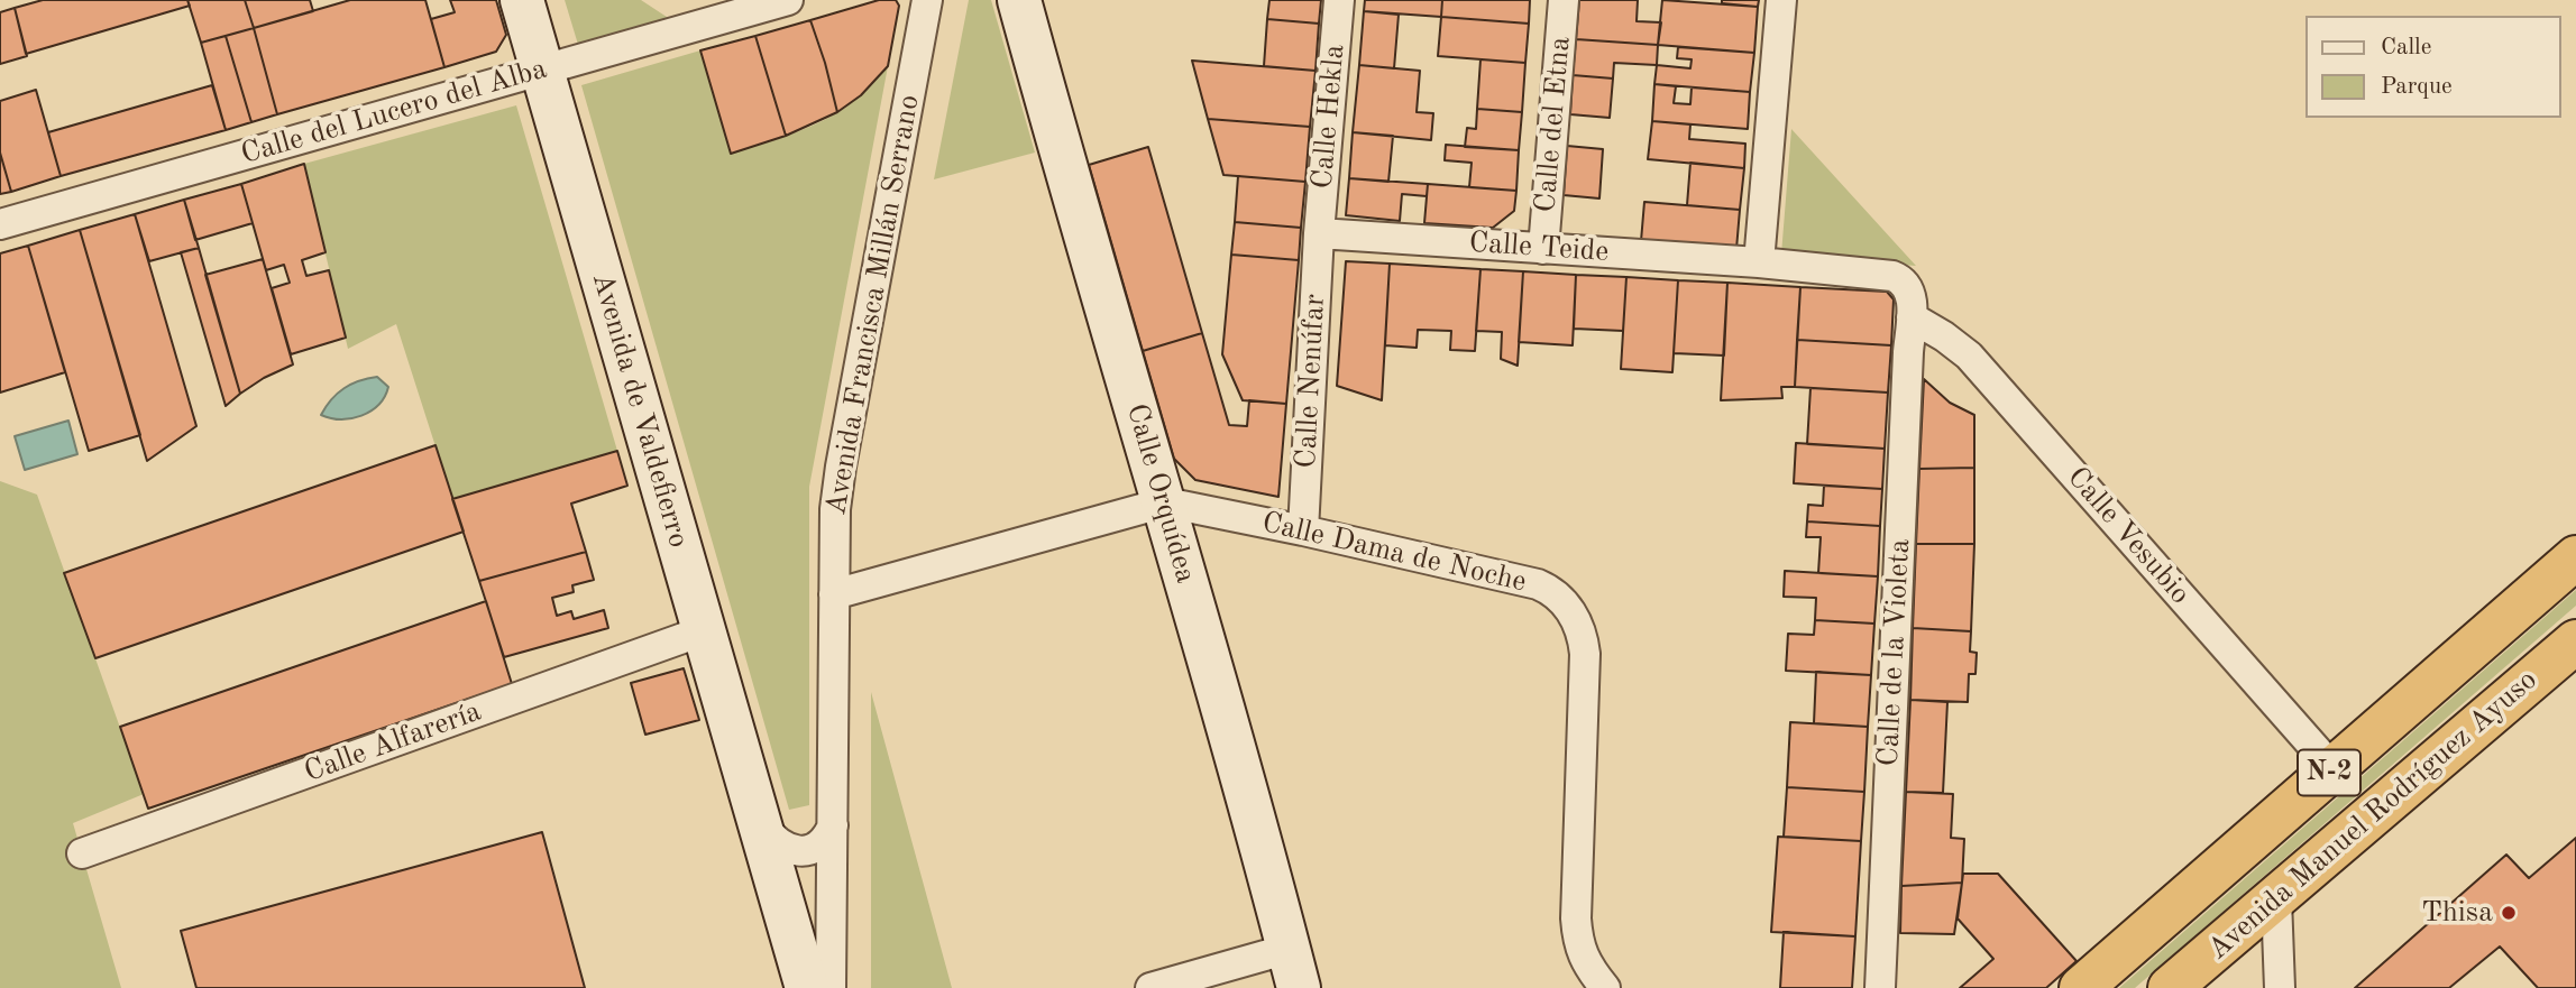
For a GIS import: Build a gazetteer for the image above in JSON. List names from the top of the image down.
{
  "streets": {
    "highway": ["N-2", "Avenida Manuel Rodríguez Ayuso"],
    "street": [
      "Calle del Lucero del Alba",
      "Calle Hekla",
      "Calle del Etna",
      "Calle Teide",
      "Avenida Francisca Millán Serrano",
      "Calle Nenúfar",
      "Avenida de Valdefierro",
      "Calle Orquídea",
      "Calle Vesubio",
      "Calle Dama de Noche",
      "Calle de la Violeta",
      "Calle Alfarería"
    ]
  },
  "crossings": [
    ["Calle del Lucero del Alba", "Avenida de Valdefierro"],
    ["Calle Hekla", "Calle Teide"],
    ["Calle Hekla", "Calle Nenúfar"],
    ["Calle del Etna", "Calle Teide"],
    ["Calle Teide", "Calle Nenúfar"],
    ["Calle Teide", "Calle Vesubio"],
    ["Calle Teide", "Calle de la Violeta"],
    ["Avenida Francisca Millán Serrano", "Avenida de Valdefierro"],
    ["Avenida Francisca Millán Serrano", "Calle Dama de Noche"],
    ["Calle Nenúfar", "Calle Dama de Noche"],
    ["Avenida de Valdefierro", "Calle Alfarería"],
    ["Calle Orquídea", "Calle Dama de Noche"],
    ["Calle Vesubio", "Calle de la Violeta"],
    ["Calle Vesubio", "Avenida Manuel Rodríguez Ayuso"]
  ],
  "places": ["Thisa"],
  "legend": ["Calle", "Parque"]
}
